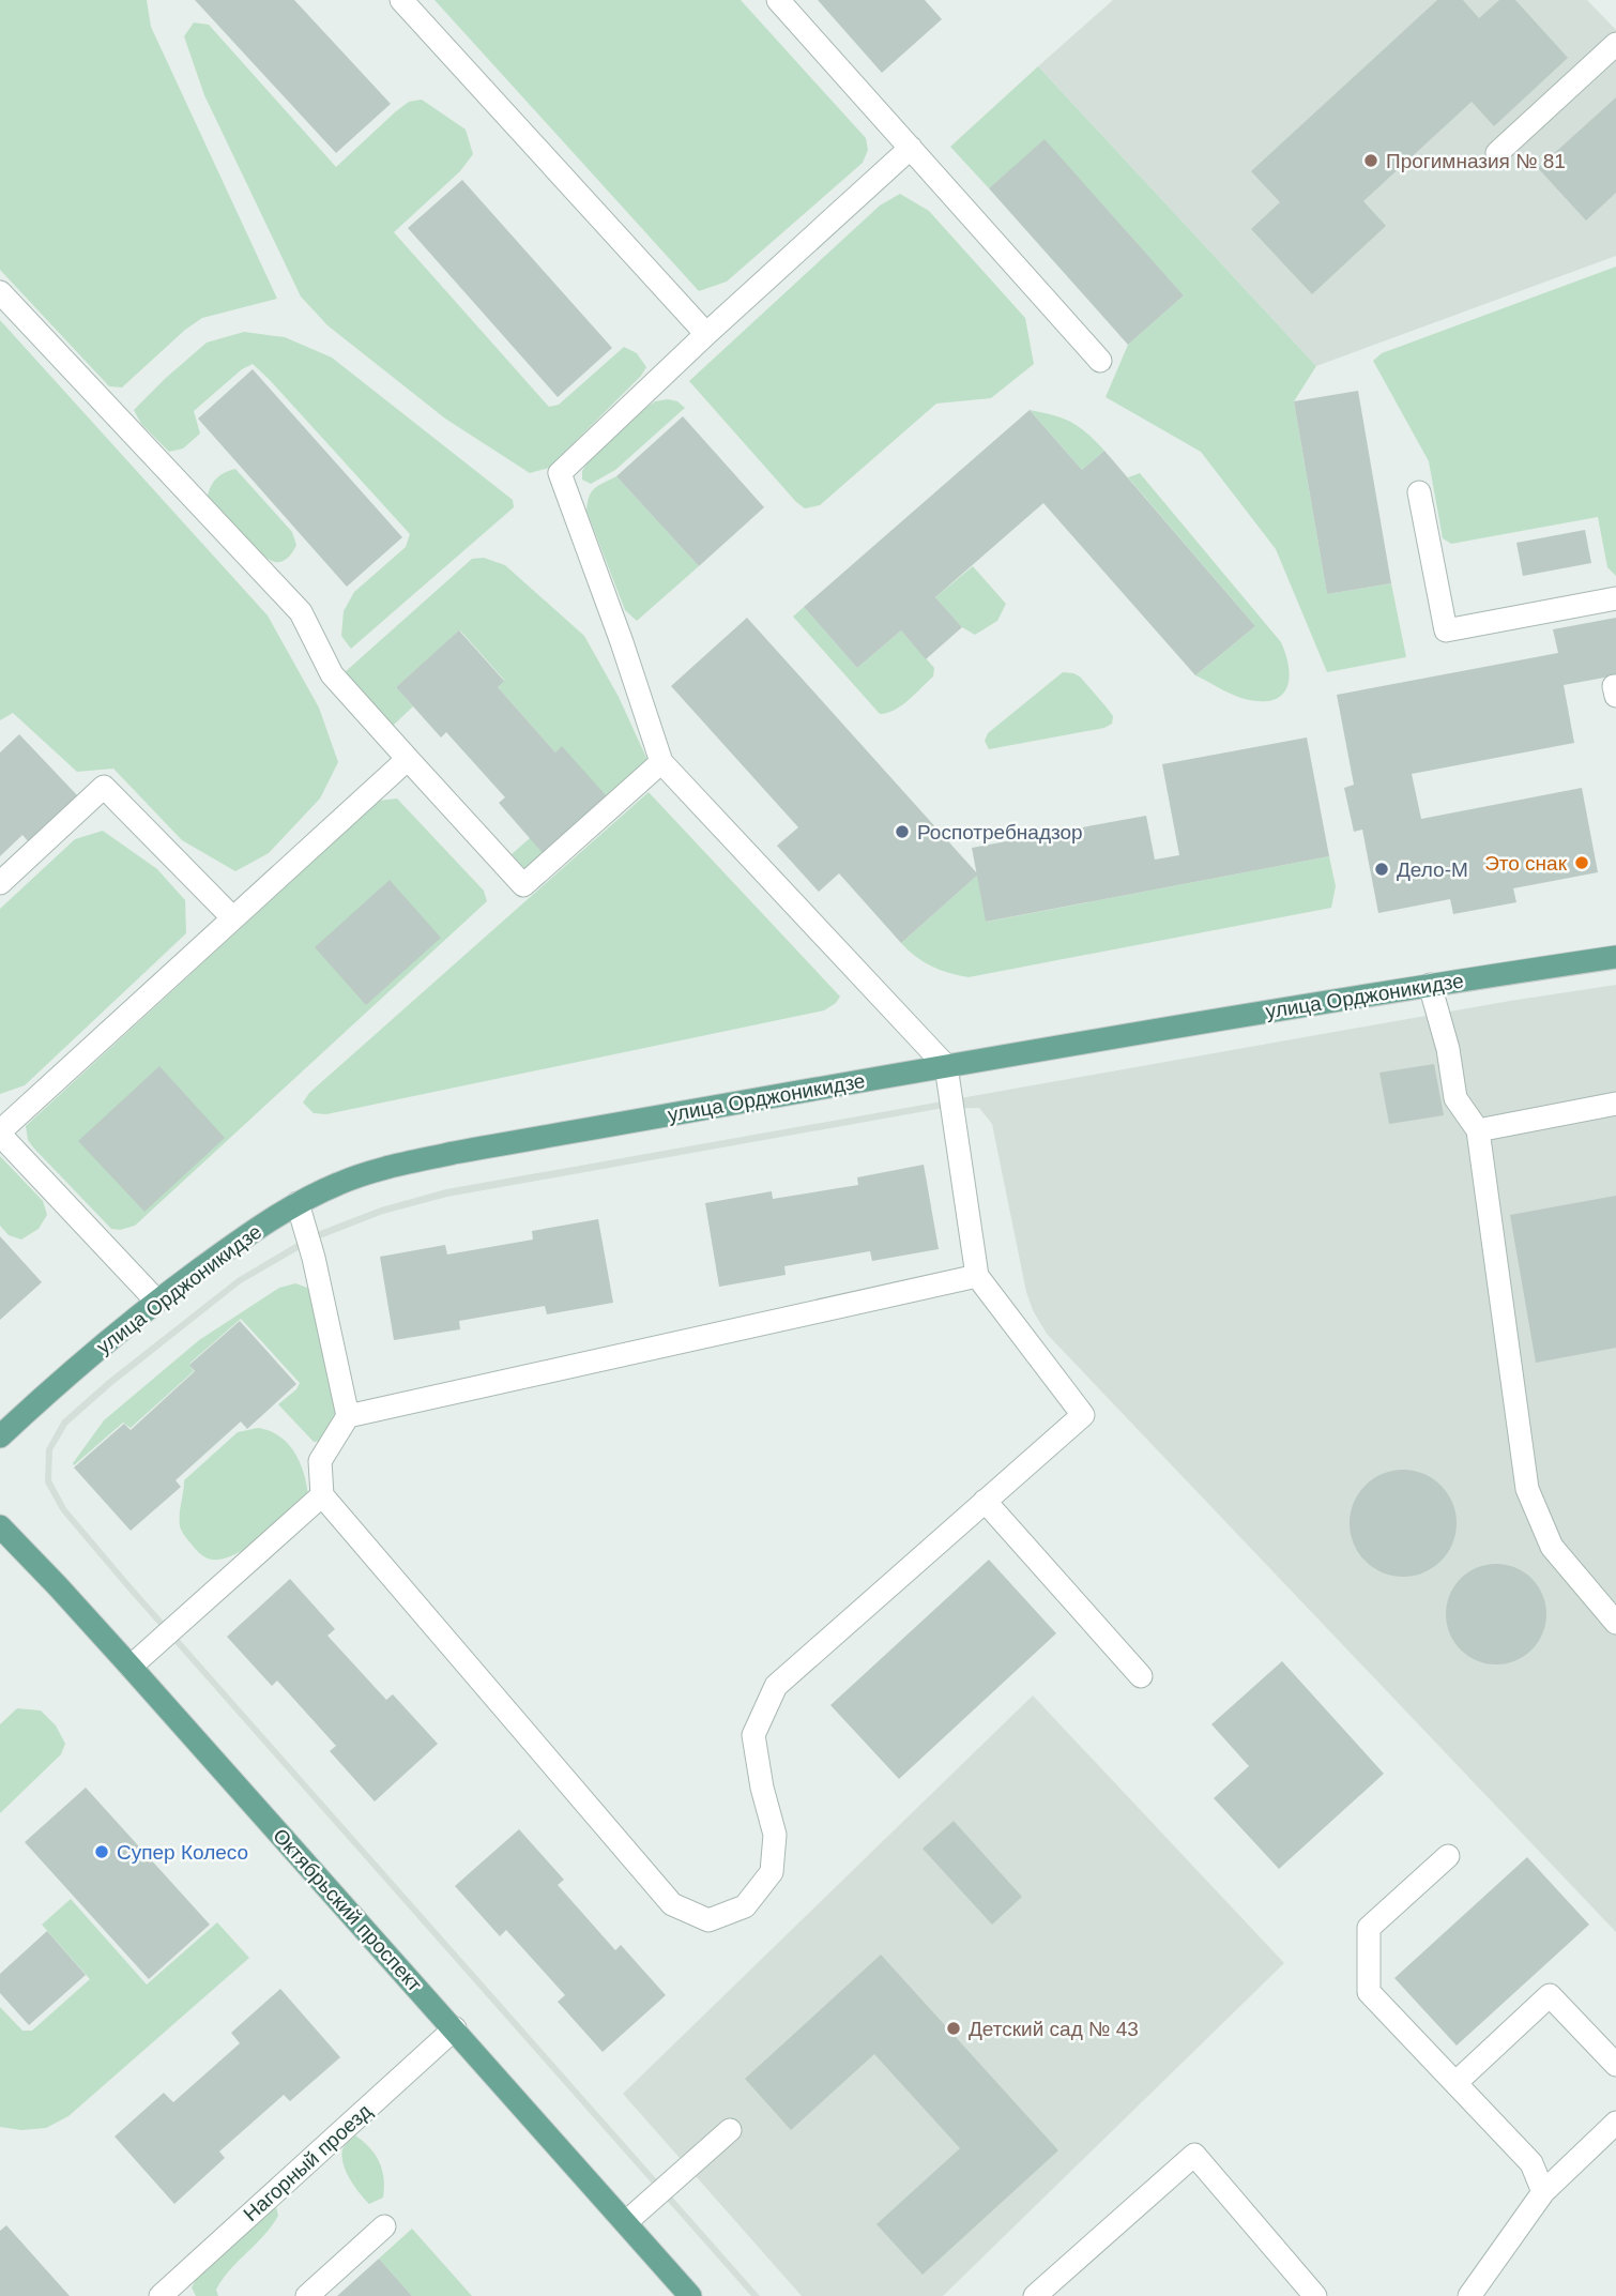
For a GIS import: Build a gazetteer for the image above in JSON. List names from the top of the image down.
{
  "streets": {
    "main road": ["улица Орджоникидзе", "Октябрьский проспект"],
    "street": ["Нагорный проезд"]
  },
  "crossings": [
    ["Октябрьский проспект", "Нагорный проезд"]
  ],
  "places": [
    "Прогимназия № 81",
    "Роспотребнадзор",
    "Это снак",
    "Дело-М",
    "Супер Колесо",
    "Детский сад № 43"
  ]
}
